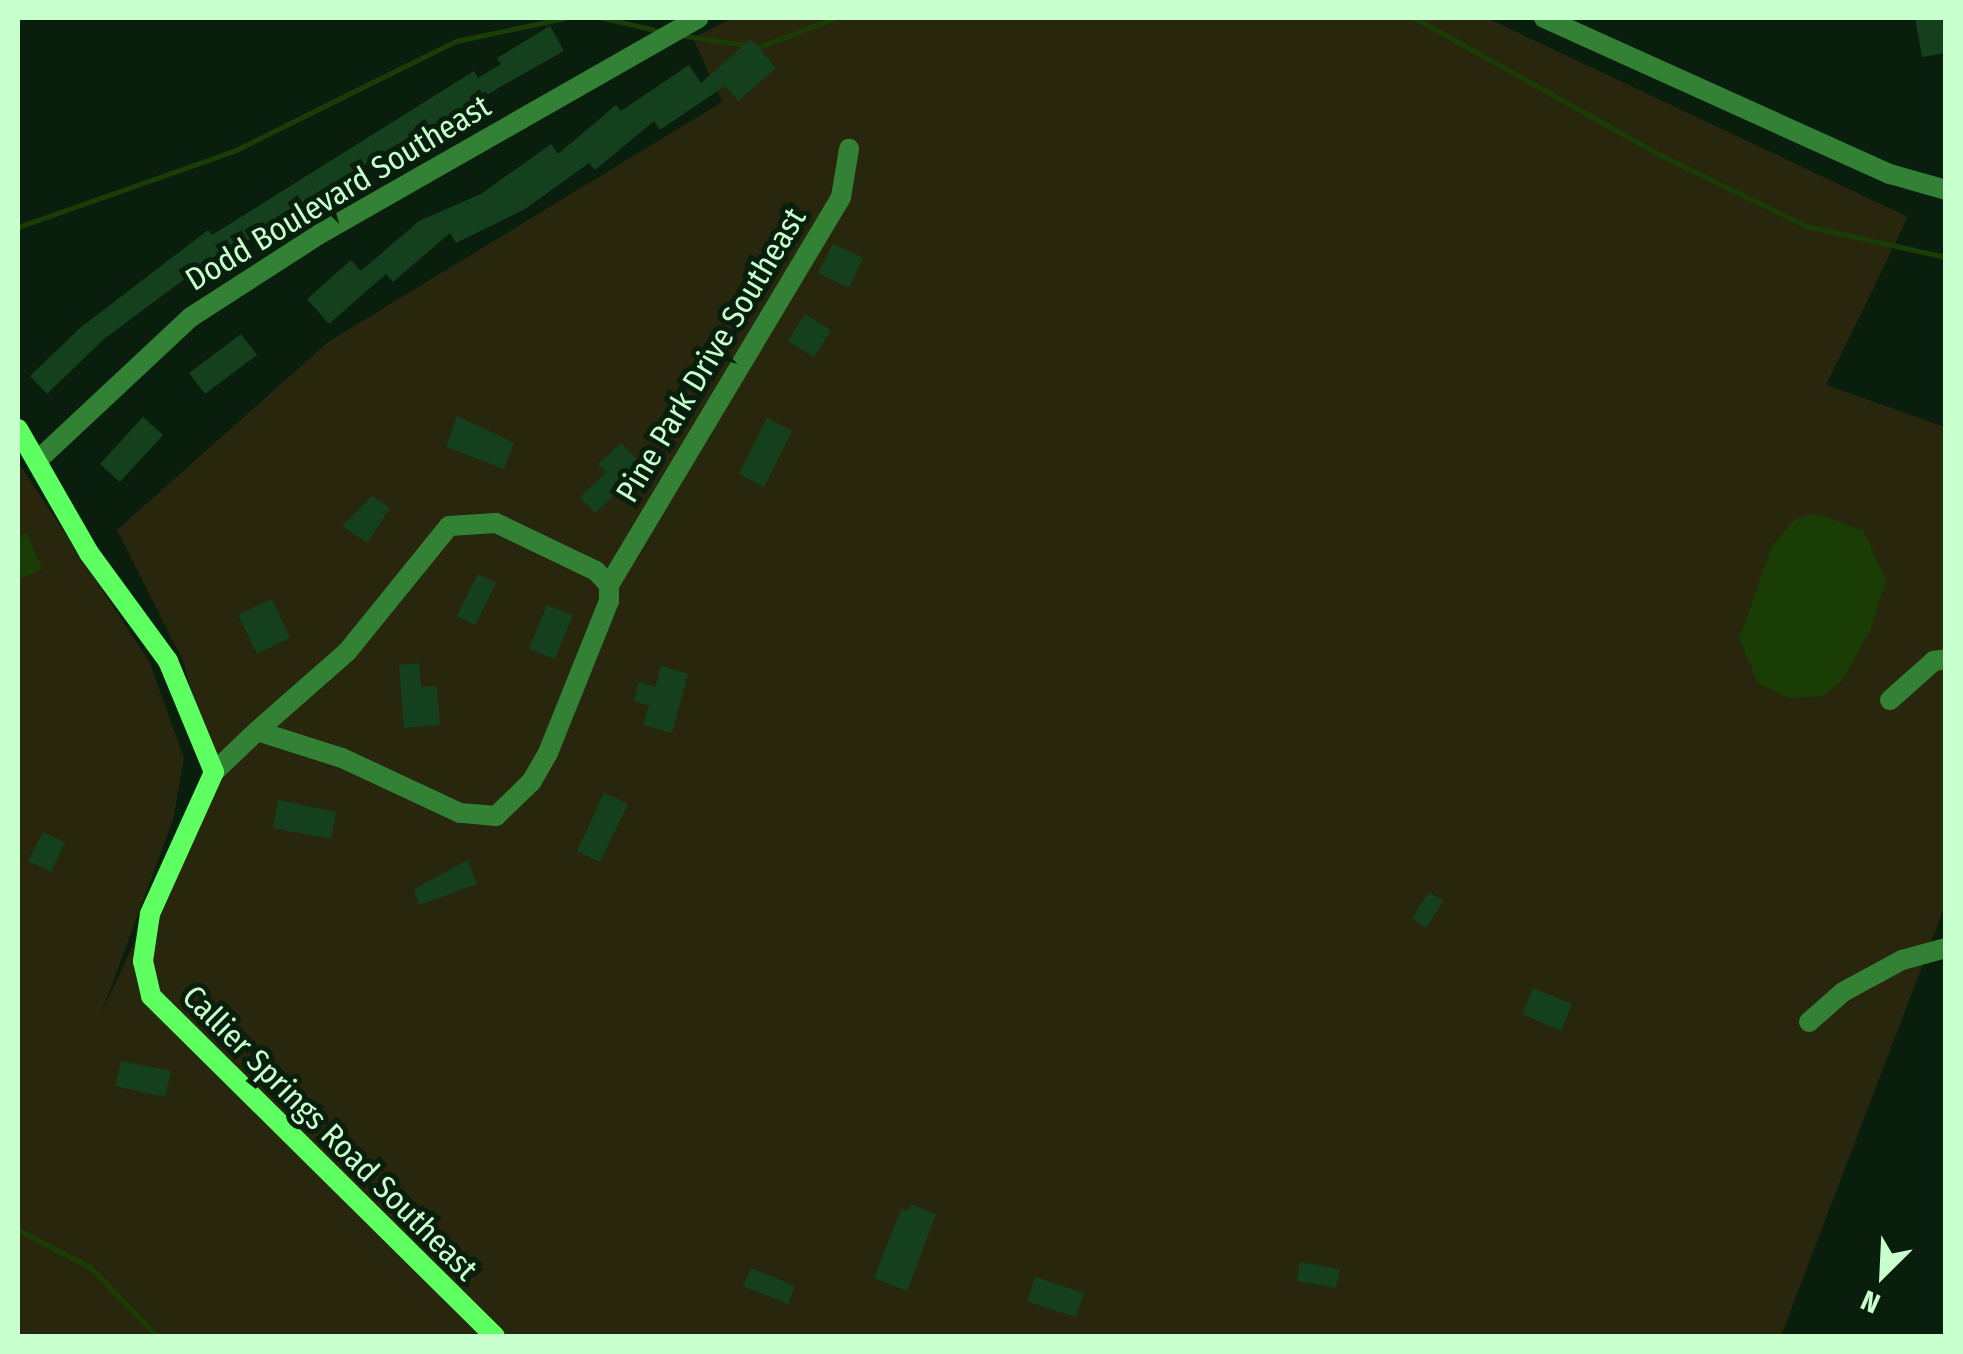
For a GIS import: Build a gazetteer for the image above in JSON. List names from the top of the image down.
{
  "streets": {
    "street": ["Dodd Boulevard Southeast", "Pine Park Drive Southeast", "Callier Springs Road Southeast"]
  },
  "north": "bottom left"
}
